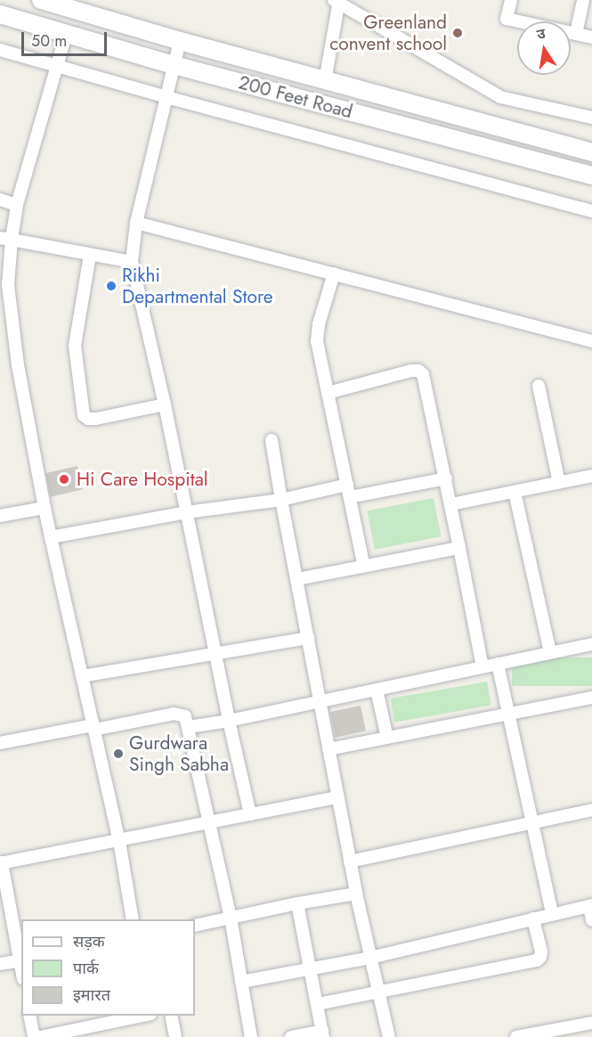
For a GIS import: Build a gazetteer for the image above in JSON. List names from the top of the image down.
{
  "streets": {
    "street": ["200 Feet Road"]
  },
  "places": [
    "Greenland convent school",
    "Rikhi Departmental Store",
    "Hi Care Hospital",
    "Gurdwara Singh Sabha"
  ],
  "legend": ["सड़क", "पार्क", "इमारत"],
  "scale_bar": "50 m",
  "north": "top"
}
